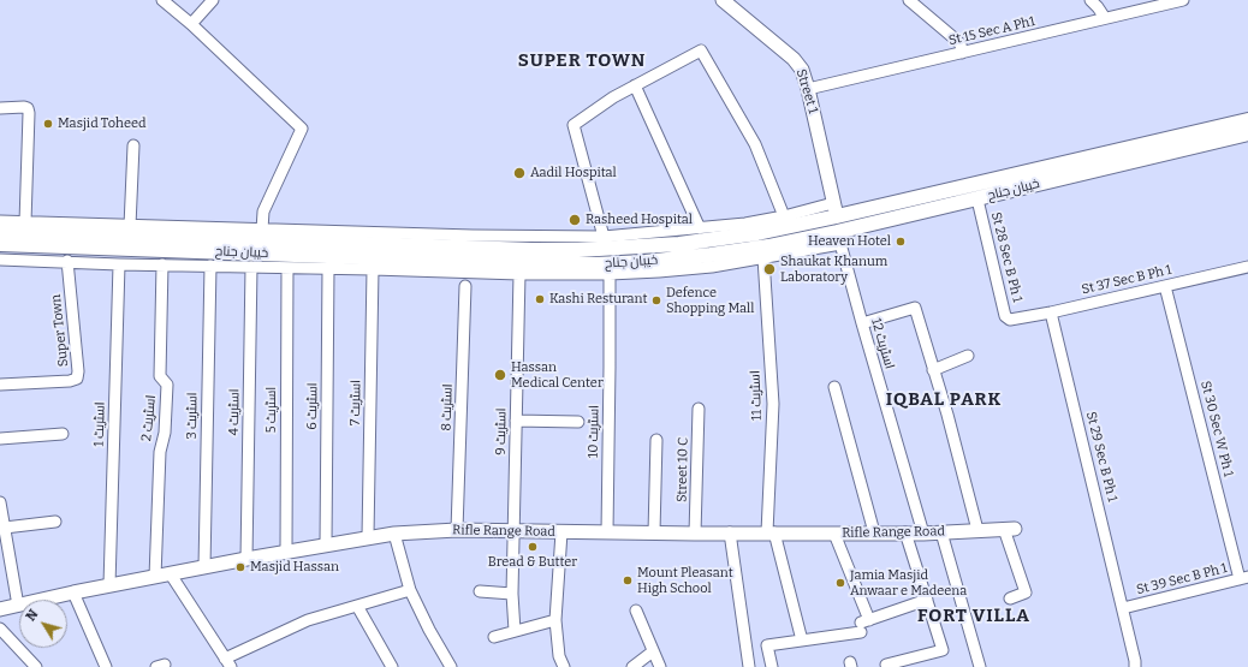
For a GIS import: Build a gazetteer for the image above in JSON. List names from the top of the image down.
{
  "streets": {
    "main road": ["خیبان جناح"],
    "street": [
      "St 15 Sec A Ph1",
      "Street 1",
      "St 28 Sec B Ph 1",
      "St 37 Sec B Ph 1",
      "Super Town",
      "اسٹریٹ 12",
      "اسٹریٹ 11",
      "اسٹریٹ 7",
      "اسٹریٹ 6",
      "اسٹریٹ 8",
      "اسٹریٹ 5",
      "اسٹریٹ 4",
      "اسٹریٹ 3",
      "اسٹریٹ 2",
      "اسٹریٹ 1",
      "St 30 Sec W Ph 1",
      "اسٹریٹ 9",
      "اسٹریٹ 10",
      "St 29 Sec B Ph 1",
      "Street 10 C",
      "Rifle Range Road",
      "St 39 Sec B Ph 1"
    ]
  },
  "crossings": [
    ["St 15 Sec A Ph1", "Street 1"],
    ["Street 1", "خیبان جناح"],
    ["خیبان جناح", "St 28 Sec B Ph 1"],
    ["خیبان جناح", "اسٹریٹ 12"],
    ["St 28 Sec B Ph 1", "St 37 Sec B Ph 1"],
    ["St 37 Sec B Ph 1", "St 30 Sec W Ph 1"],
    ["St 37 Sec B Ph 1", "St 29 Sec B Ph 1"],
    ["اسٹریٹ 12", "Rifle Range Road"],
    ["اسٹریٹ 11", "Rifle Range Road"],
    ["اسٹریٹ 7", "Rifle Range Road"],
    ["اسٹریٹ 6", "Rifle Range Road"],
    ["اسٹریٹ 8", "Rifle Range Road"],
    ["اسٹریٹ 5", "Rifle Range Road"],
    ["اسٹریٹ 4", "Rifle Range Road"],
    ["اسٹریٹ 3", "Rifle Range Road"],
    ["اسٹریٹ 2", "Rifle Range Road"],
    ["اسٹریٹ 1", "Rifle Range Road"],
    ["St 30 Sec W Ph 1", "St 39 Sec B Ph 1"],
    ["اسٹریٹ 9", "Rifle Range Road"],
    ["اسٹریٹ 10", "Rifle Range Road"],
    ["St 29 Sec B Ph 1", "St 39 Sec B Ph 1"],
    ["Street 10 C", "Rifle Range Road"]
  ],
  "districts": ["SUPER TOWN", "IQBAL PARK", "FORT VILLA"],
  "places": [
    "Masjid Toheed",
    "Aadil Hospital",
    "Rasheed Hospital",
    "Heaven Hotel",
    "Shaukat Khanum Laboratory",
    "Kashi Resturant",
    "Defence Shopping Mall",
    "Hassan Medical Center",
    "Bread & Butter",
    "Masjid Hassan",
    "Mount Pleasant High School",
    "Jamia Masjid Anwaar e Madeena"
  ],
  "north": "top left"
}
